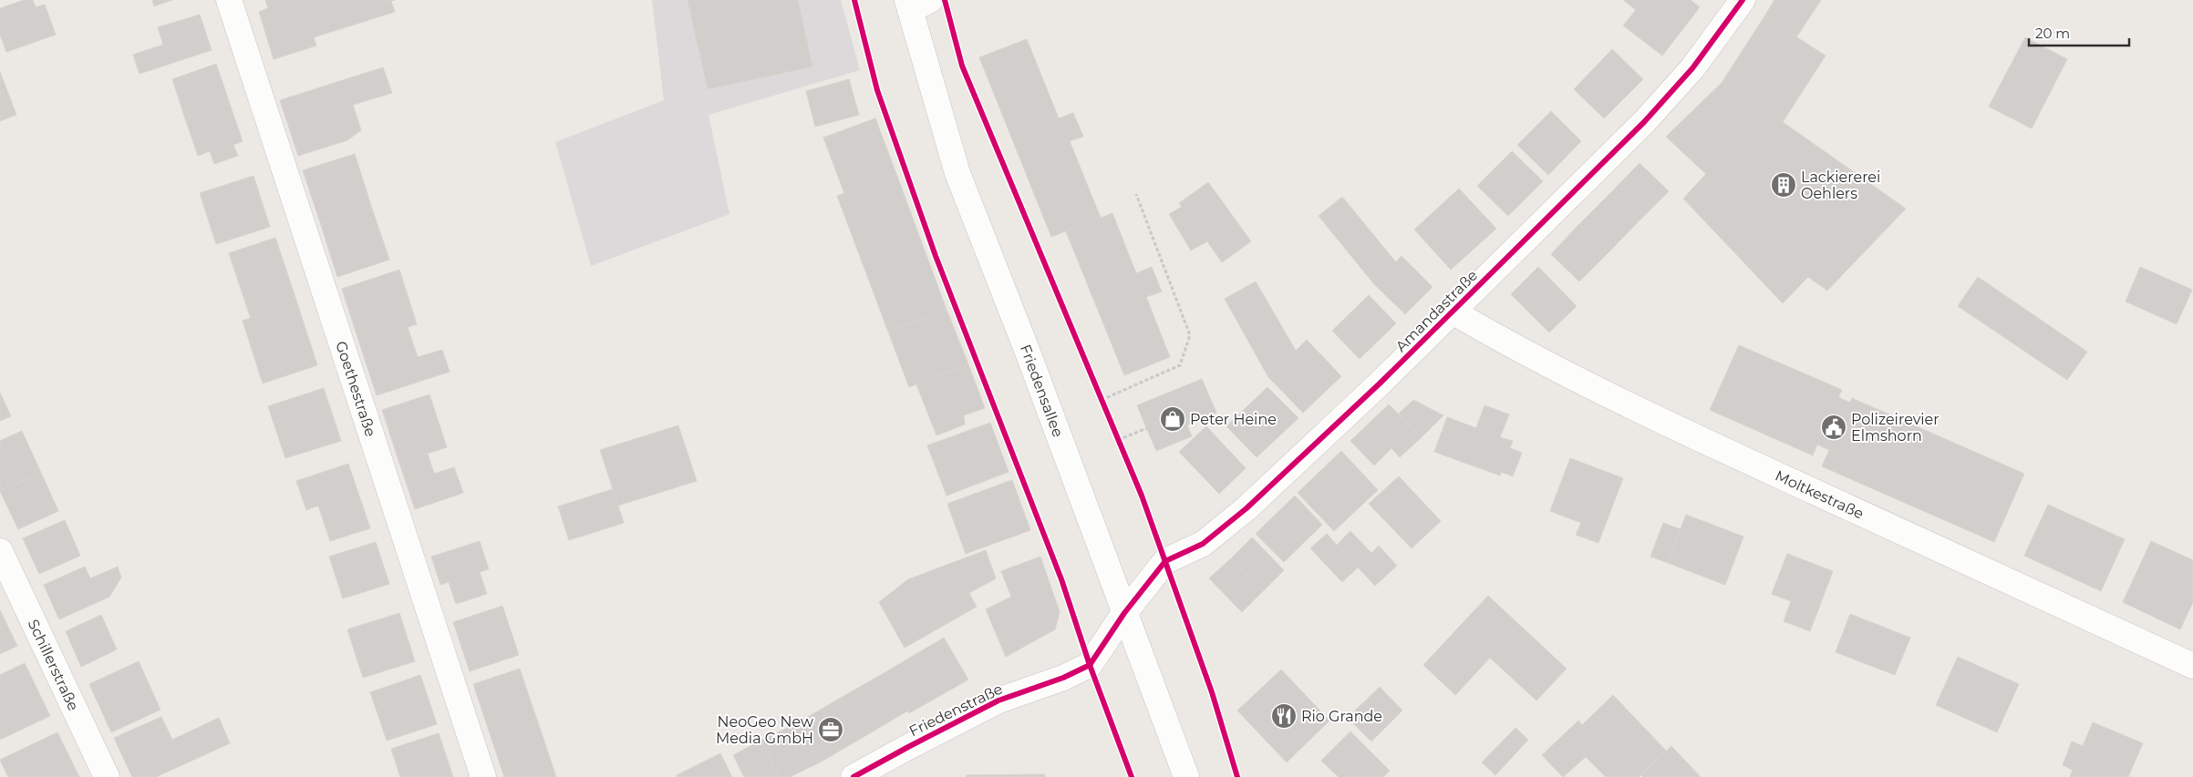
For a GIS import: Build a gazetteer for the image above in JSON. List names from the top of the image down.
{
  "streets": {
    "street": [
      "Amandastraße",
      "Goethestraße",
      "Friedensallee",
      "Moltkestraße",
      "Schillerstraße",
      "Friedenstraße"
    ]
  },
  "crossings": [
    ["Amandastraße", "Friedensallee"],
    ["Amandastraße", "Moltkestraße"],
    ["Amandastraße", "Friedenstraße"],
    ["Friedensallee", "Friedenstraße"]
  ],
  "places": {
    "building": ["Lackiererei Oehlers"],
    "shop": ["Peter Heine"],
    "public building": ["Polizeirevier Elmshorn"],
    "restaurant": ["Rio Grande"],
    "office": ["NeoGeo New Media GmbH"]
  },
  "scale_bar": "20 m"
}
